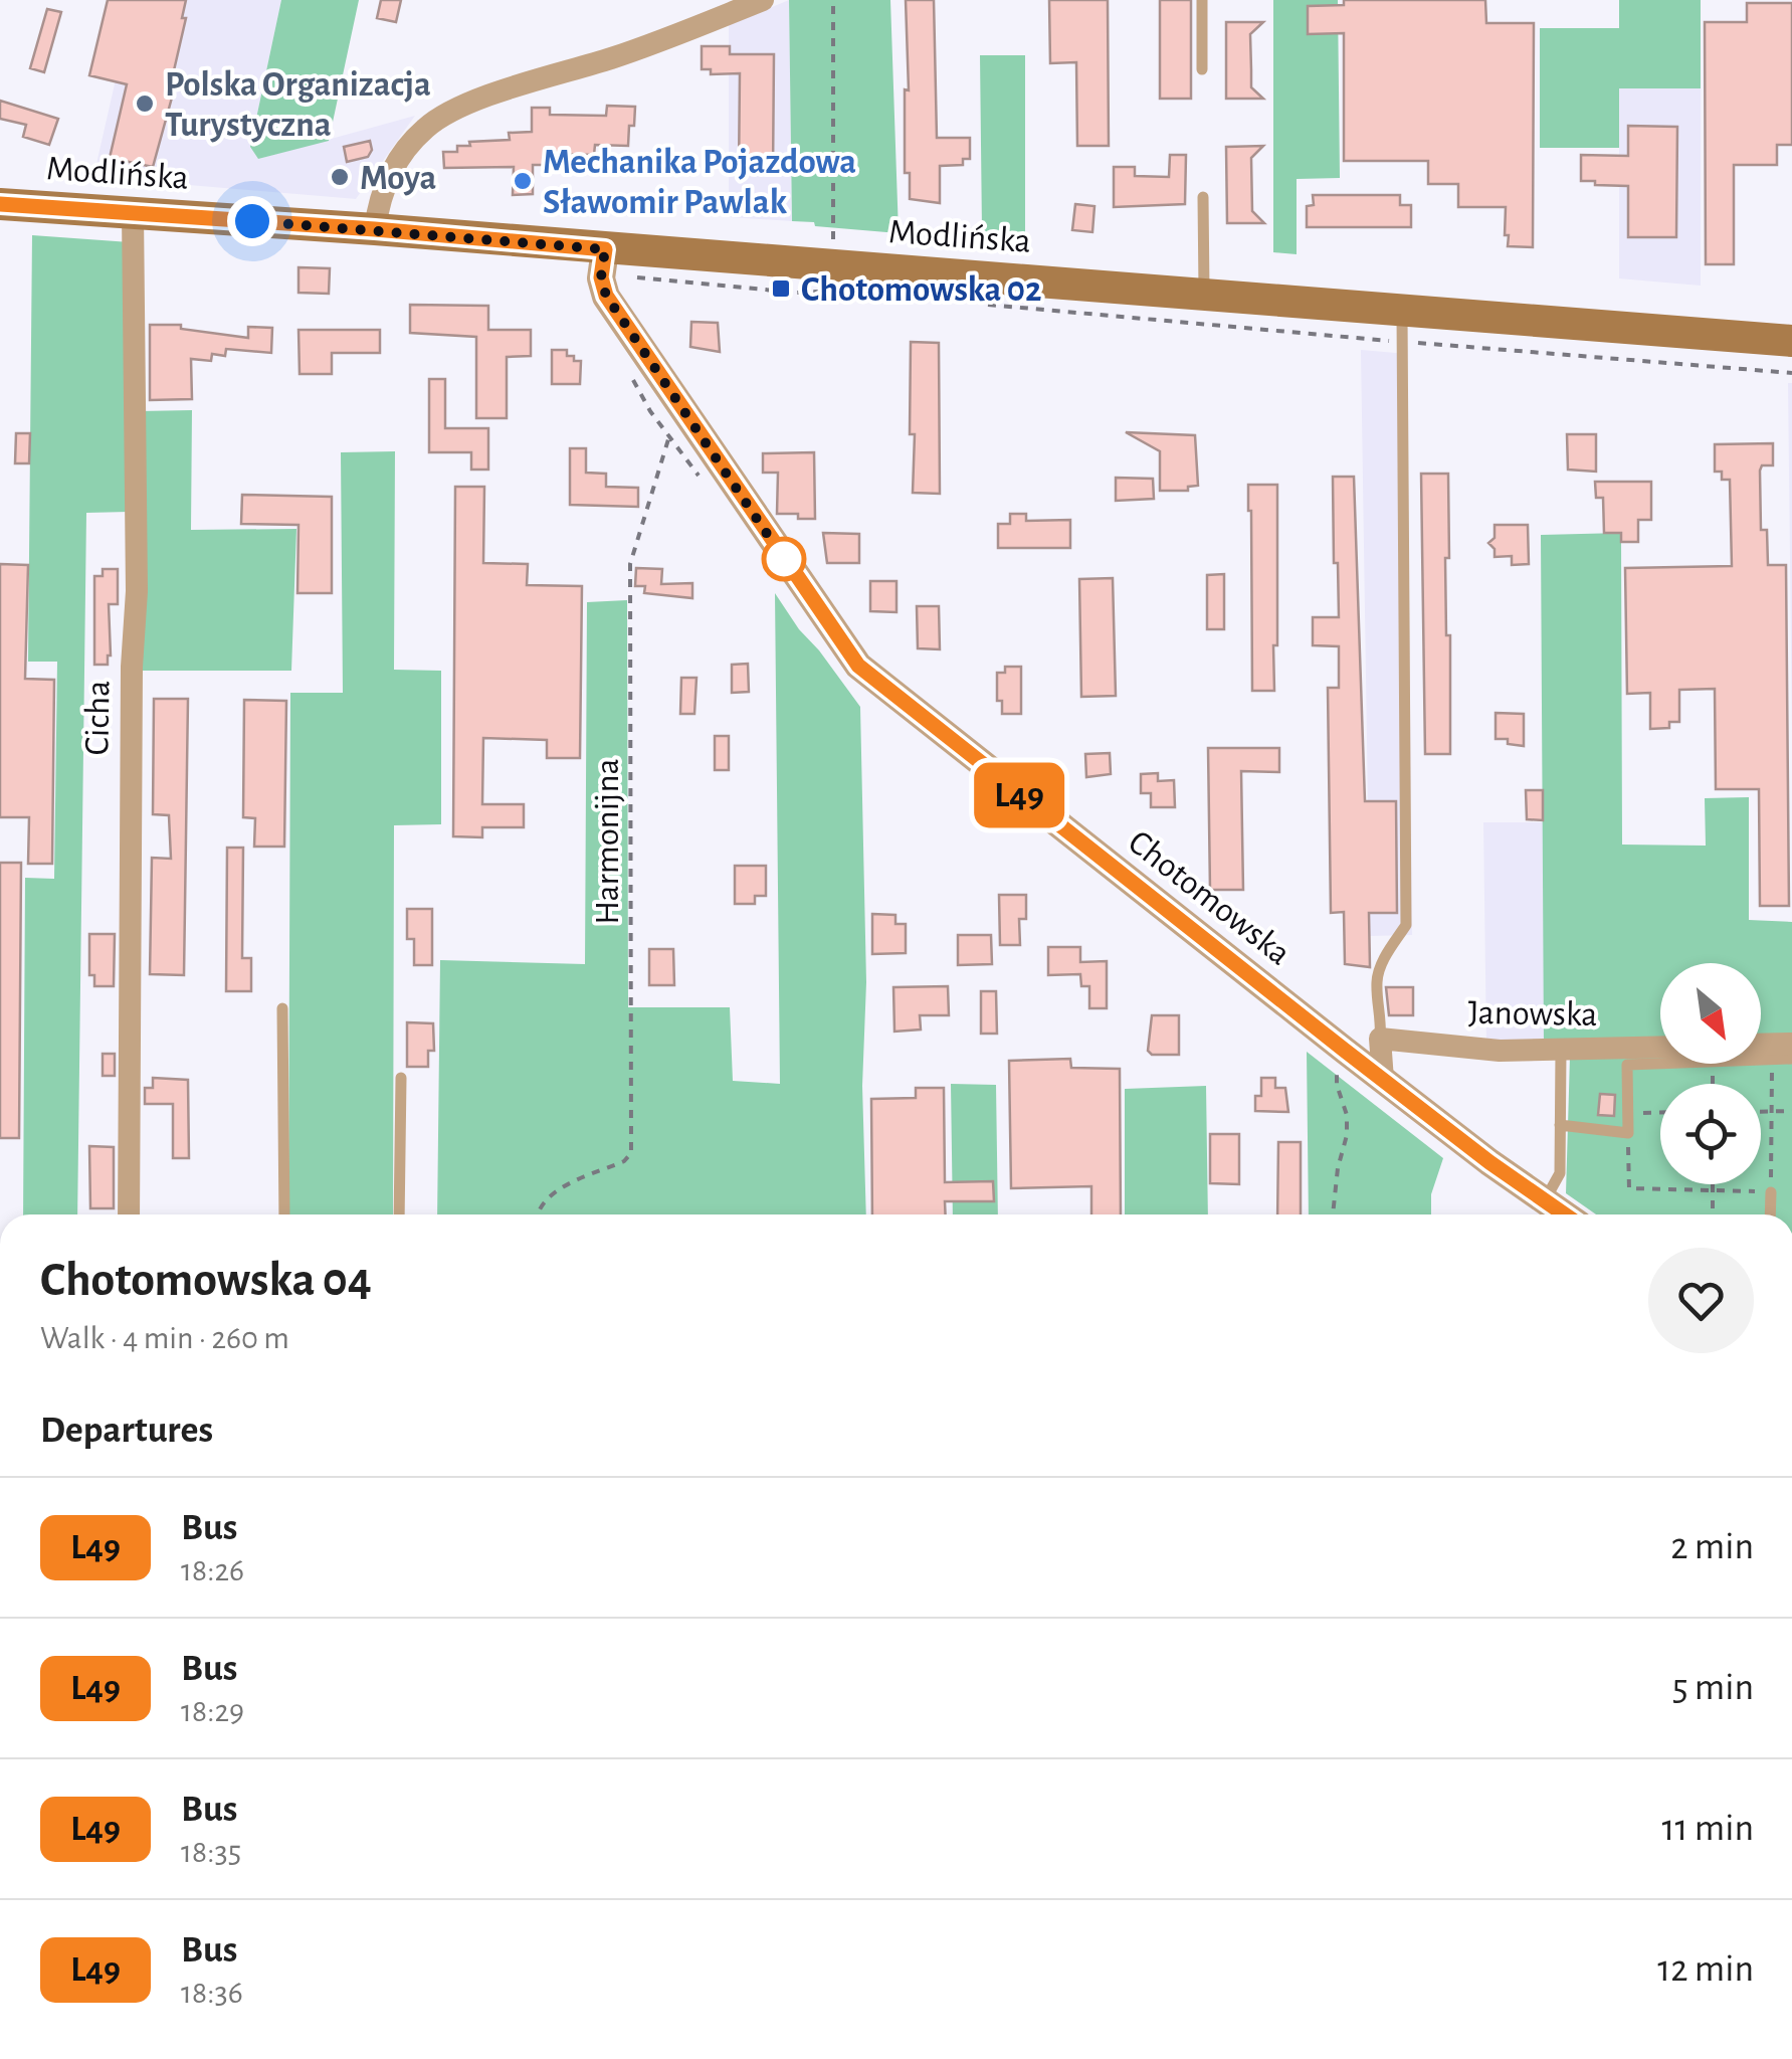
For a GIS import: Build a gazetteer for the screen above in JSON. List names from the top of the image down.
{
  "streets": {
    "main road": ["Modlińska"],
    "street": ["Cicha", "Chotomowska", "Janowska"],
    "path": ["Harmonijna"]
  },
  "crossings": [
    ["Modlińska", "Cicha"],
    ["Modlińska", "Chotomowska"],
    ["Harmonijna", "Chotomowska"]
  ],
  "places": {
    "other": ["Polska Organizacja Turystyczna", "Moya", "Mechanika Pojazdowa Sławomir Pawlak"],
    "transit": ["Chotomowska 02"]
  },
  "lines": ["bus line L49"],
  "north": "bottom right",
  "page": {
    "on_map": "L49",
    "heading": [
      ["Chotomowska 04", "Walk · 4 min · 260 m"],
      "Departures"
    ],
    "list": [
      {
        "mark": "L49",
        "name": "Bus",
        "note": "18:26",
        "value": "2 min"
      },
      {
        "mark": "L49",
        "name": "Bus",
        "note": "18:29",
        "value": "5 min"
      },
      {
        "mark": "L49",
        "name": "Bus",
        "note": "18:35",
        "value": "11 min"
      },
      {
        "mark": "L49",
        "name": "Bus",
        "note": "18:36",
        "value": "12 min"
      }
    ]
  }
}
